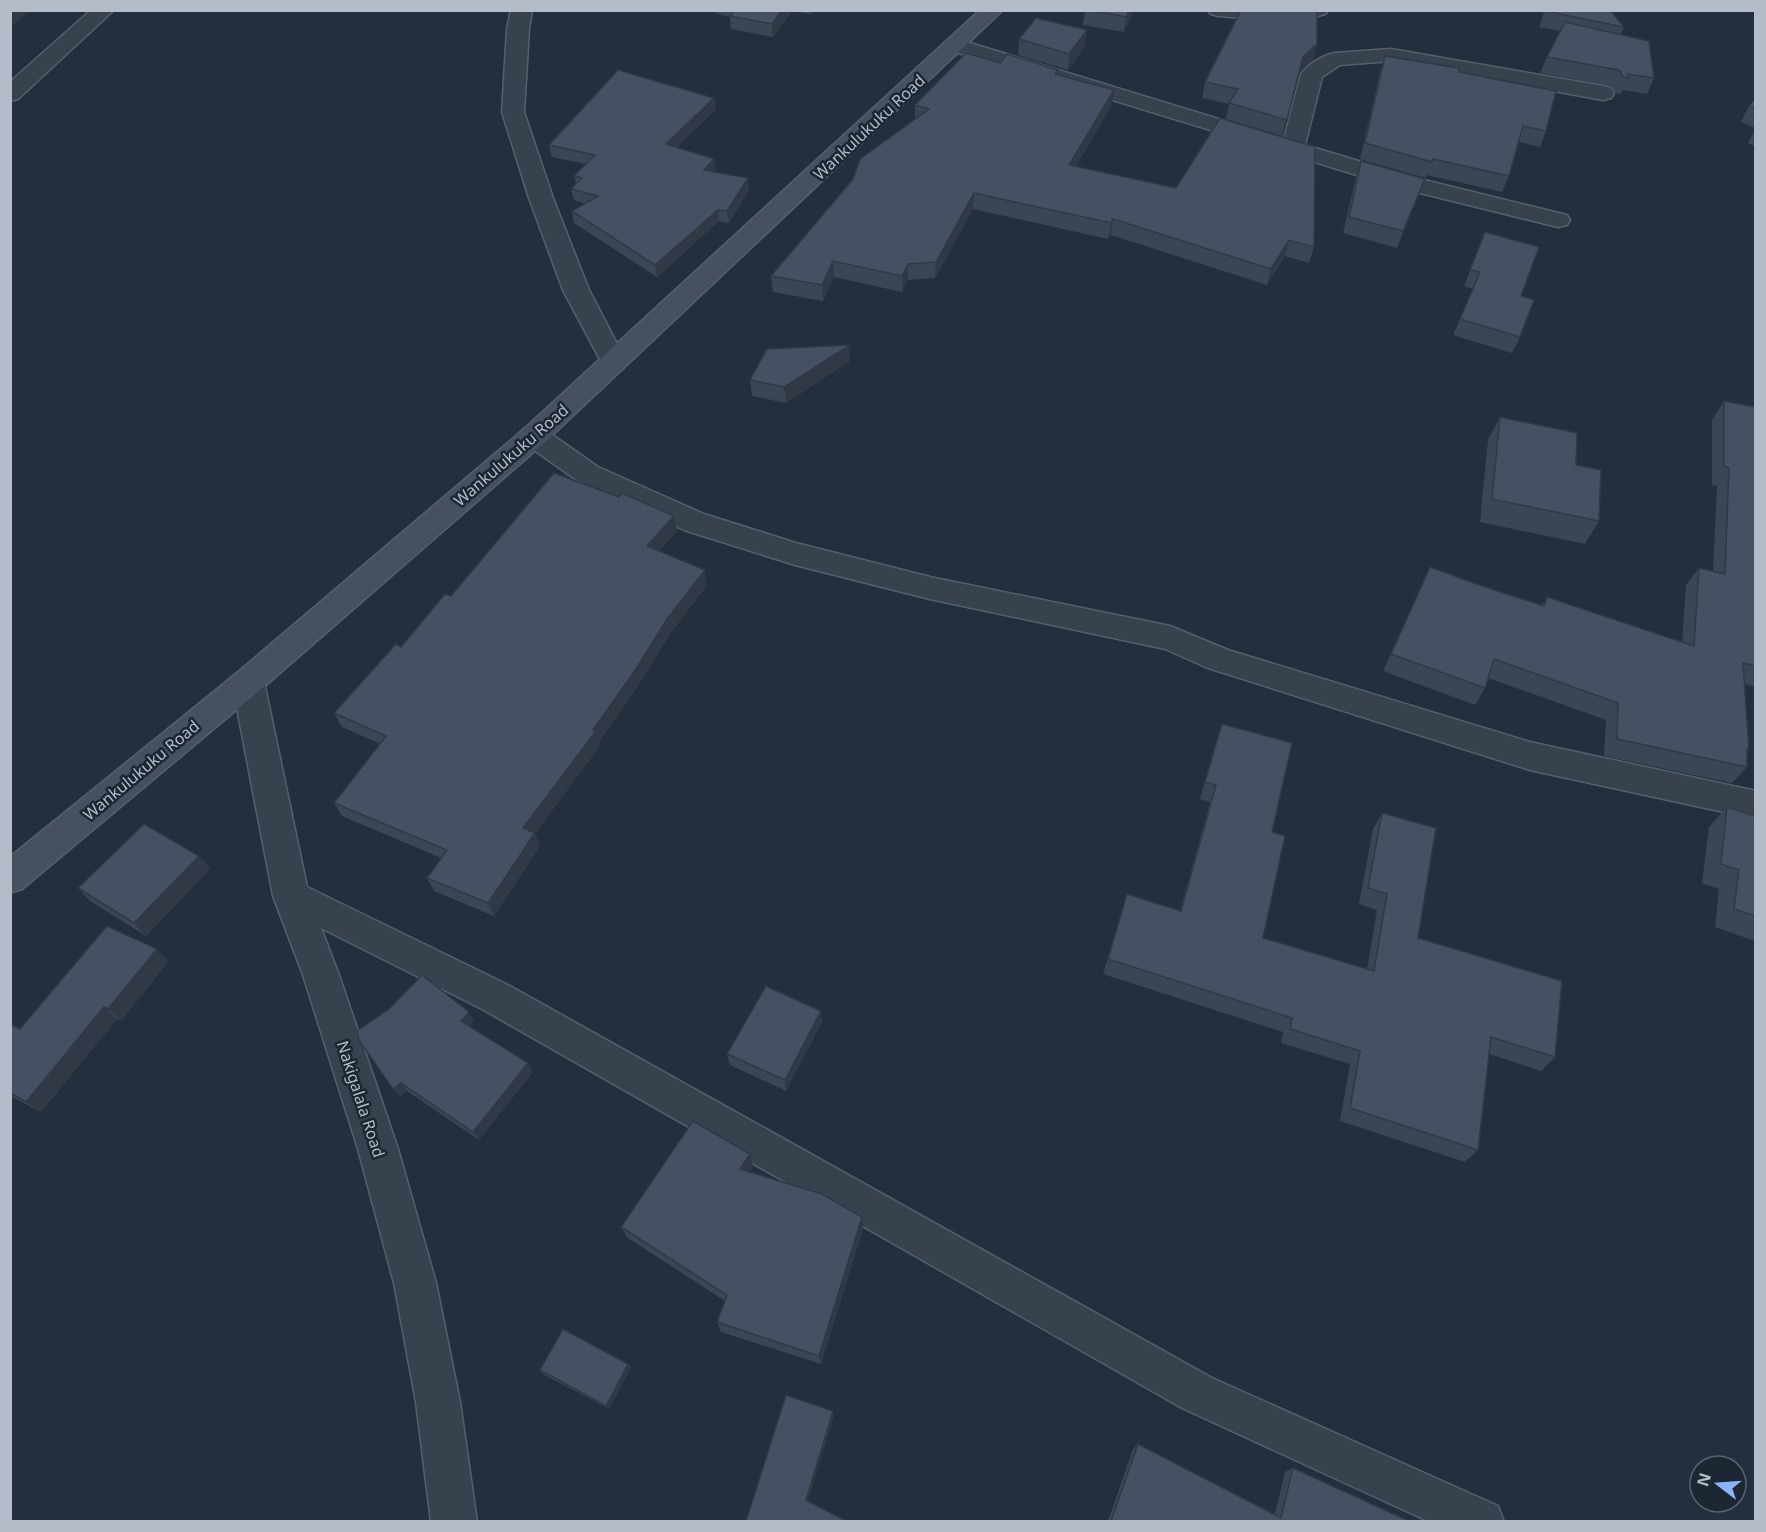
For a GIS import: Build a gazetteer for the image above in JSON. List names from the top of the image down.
{
  "streets": {
    "main road": ["Wankulukuku Road"],
    "street": ["Nakigalala Road"]
  },
  "crossings": [
    ["Wankulukuku Road", "Nakigalala Road"]
  ],
  "north": "left"
}
